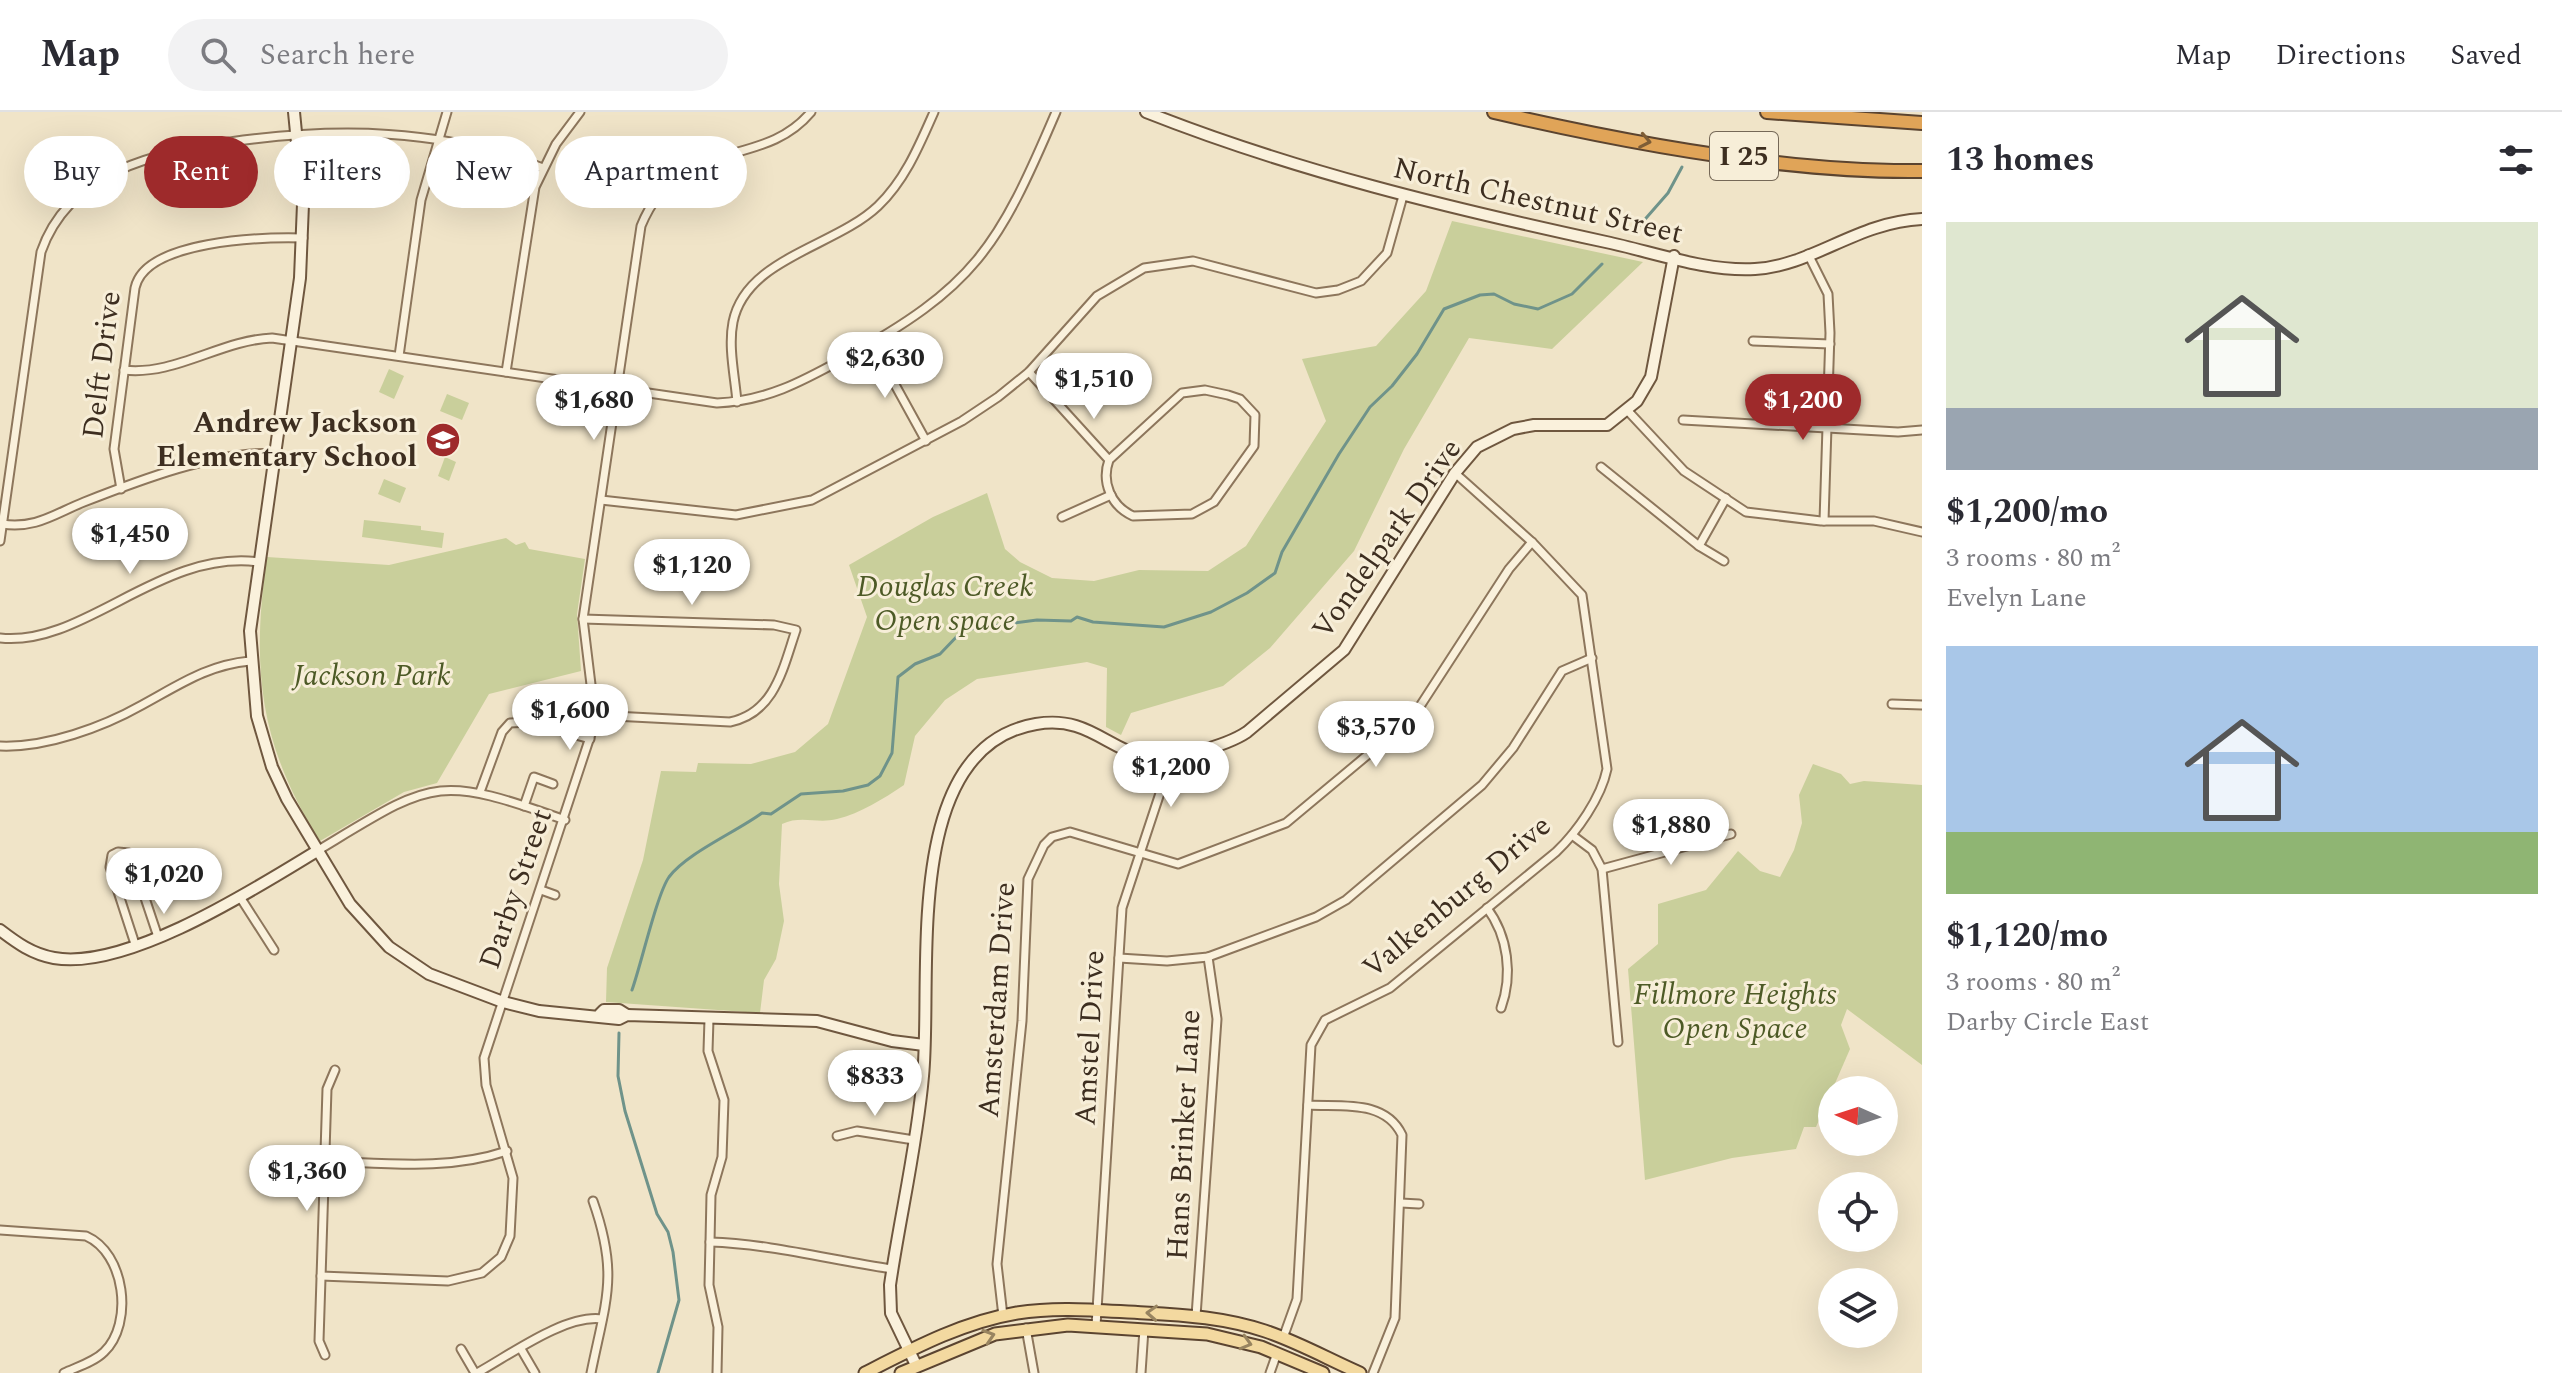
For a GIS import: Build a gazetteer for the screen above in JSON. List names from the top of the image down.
{
  "streets": {
    "highway": ["I 25"],
    "street": [
      "North Chestnut Street",
      "Delft Drive",
      "Vondelpark Drive",
      "Darby Street",
      "Valkenburg Drive",
      "Amsterdam Drive",
      "Amstel Drive",
      "Hans Brinker Lane"
    ]
  },
  "crossings": [
    ["North Chestnut Street", "Vondelpark Drive"],
    ["Vondelpark Drive", "Valkenburg Drive"],
    ["Vondelpark Drive", "Amstel Drive"],
    ["Valkenburg Drive", "Amsterdam Drive"],
    ["Amsterdam Drive", "Amstel Drive"]
  ],
  "parks": ["Douglas Creek Open space", "Jackson Park", "Fillmore Heights Open Space"],
  "places": {
    "school or university": ["Andrew Jackson Elementary School"]
  },
  "north": "left",
  "page": {
    "header": "Map",
    "search": "Search here",
    "nav": ["Map", "Directions", "Saved"],
    "heading": "13 homes",
    "chip": [
      "Buy",
      "Rent",
      "Filters",
      "New",
      "Apartment"
    ],
    "list": [
      {
        "name": "$1,200/mo",
        "note": "3 rooms · 80 m² · Evelyn Lane"
      },
      {
        "name": "$1,120/mo",
        "note": "3 rooms · 80 m² · Darby Circle East"
      }
    ],
    "price": [
      "$2,630",
      "$1,510",
      "$1,680",
      "$1,200",
      "$1,450",
      "$1,120",
      "$1,600",
      "$3,570",
      "$1,200",
      "$1,880",
      "$1,020",
      "$833",
      "$1,360"
    ]
  }
}
